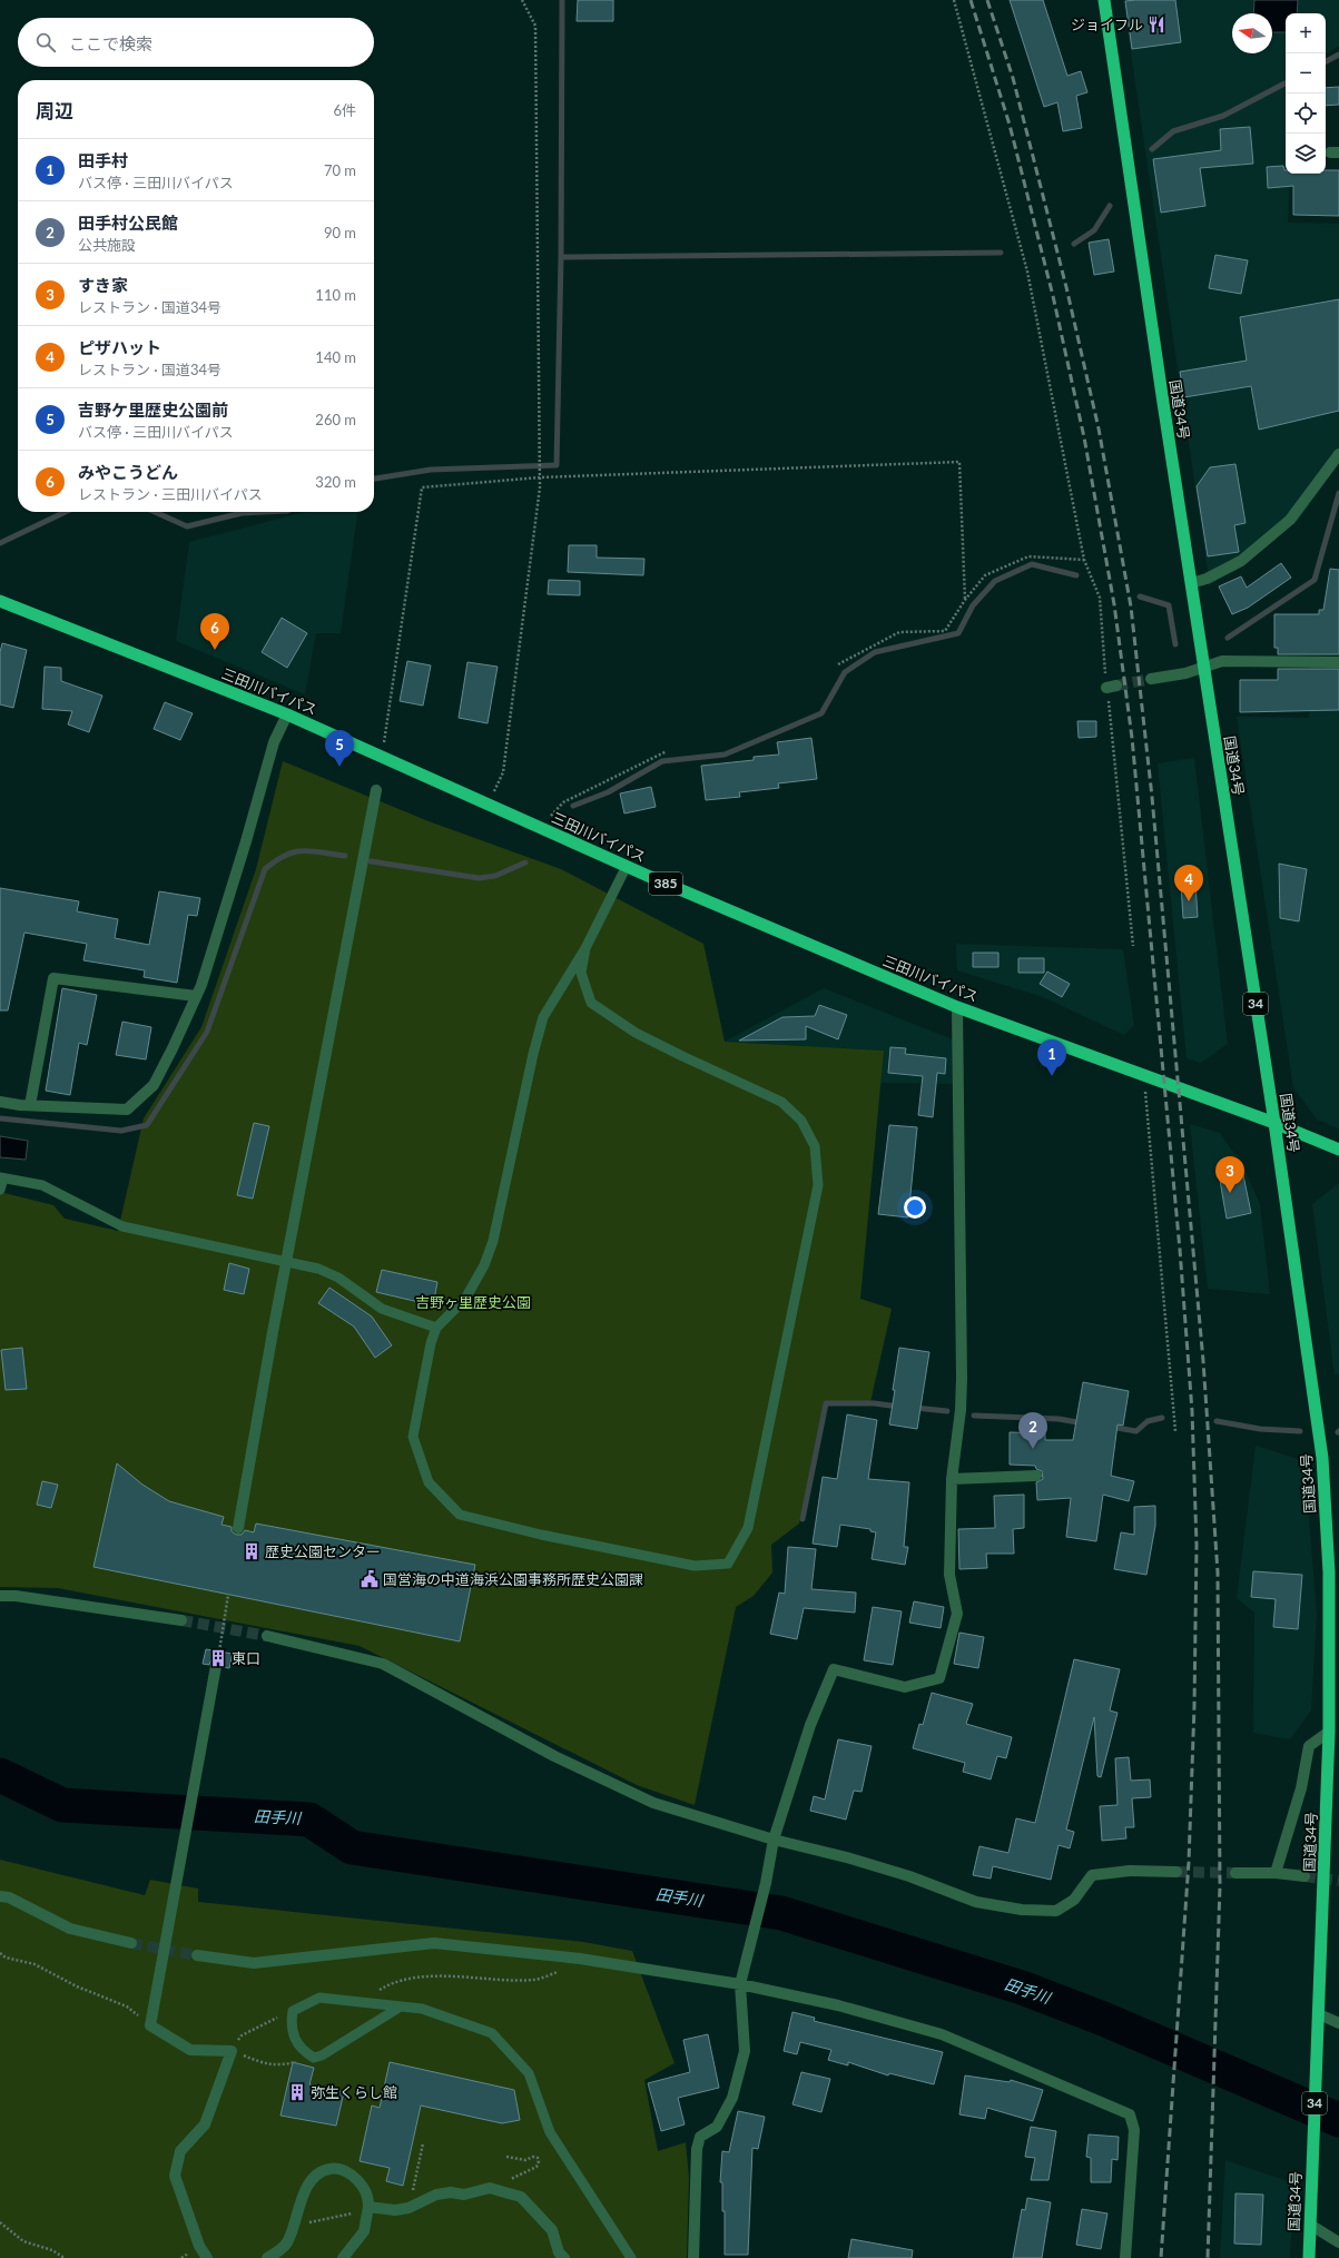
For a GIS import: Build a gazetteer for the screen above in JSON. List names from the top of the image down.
{
  "streets": {
    "highway": [
      "国道34号",
      "三田川バイパス",
      "385",
      "34"
    ]
  },
  "crossings": [
    ["国道34号", "三田川バイパス"]
  ],
  "water": ["田手川"],
  "parks": ["吉野ヶ里歴史公園"],
  "places": {
    "restaurant": ["ジョイフル"],
    "building": ["歴史公園センター", "東口", "弥生くらし館"],
    "public building": ["国営海の中道海浜公園事務所歴史公園課"]
  },
  "north": "left",
  "page": {
    "map_buttons": ["+", "−"],
    "search": "ここで検索",
    "heading": ["周辺", "6件"],
    "list": [
      {
        "mark": "1",
        "name": "田手村",
        "note": "バス停 · 三田川バイパス",
        "value": "70 m"
      },
      {
        "mark": "2",
        "name": "田手村公民館",
        "note": "公共施設",
        "value": "90 m"
      },
      {
        "mark": "3",
        "name": "すき家",
        "note": "レストラン · 国道34号",
        "value": "110 m"
      },
      {
        "mark": "4",
        "name": "ピザハット",
        "note": "レストラン · 国道34号",
        "value": "140 m"
      },
      {
        "mark": "5",
        "name": "吉野ケ里歴史公園前",
        "note": "バス停 · 三田川バイパス",
        "value": "260 m"
      },
      {
        "mark": "6",
        "name": "みやこうどん",
        "note": "レストラン · 三田川バイパス",
        "value": "320 m"
      }
    ],
    "pins": [
      "6",
      "5",
      "4",
      "1",
      "3",
      "2"
    ]
  }
}
